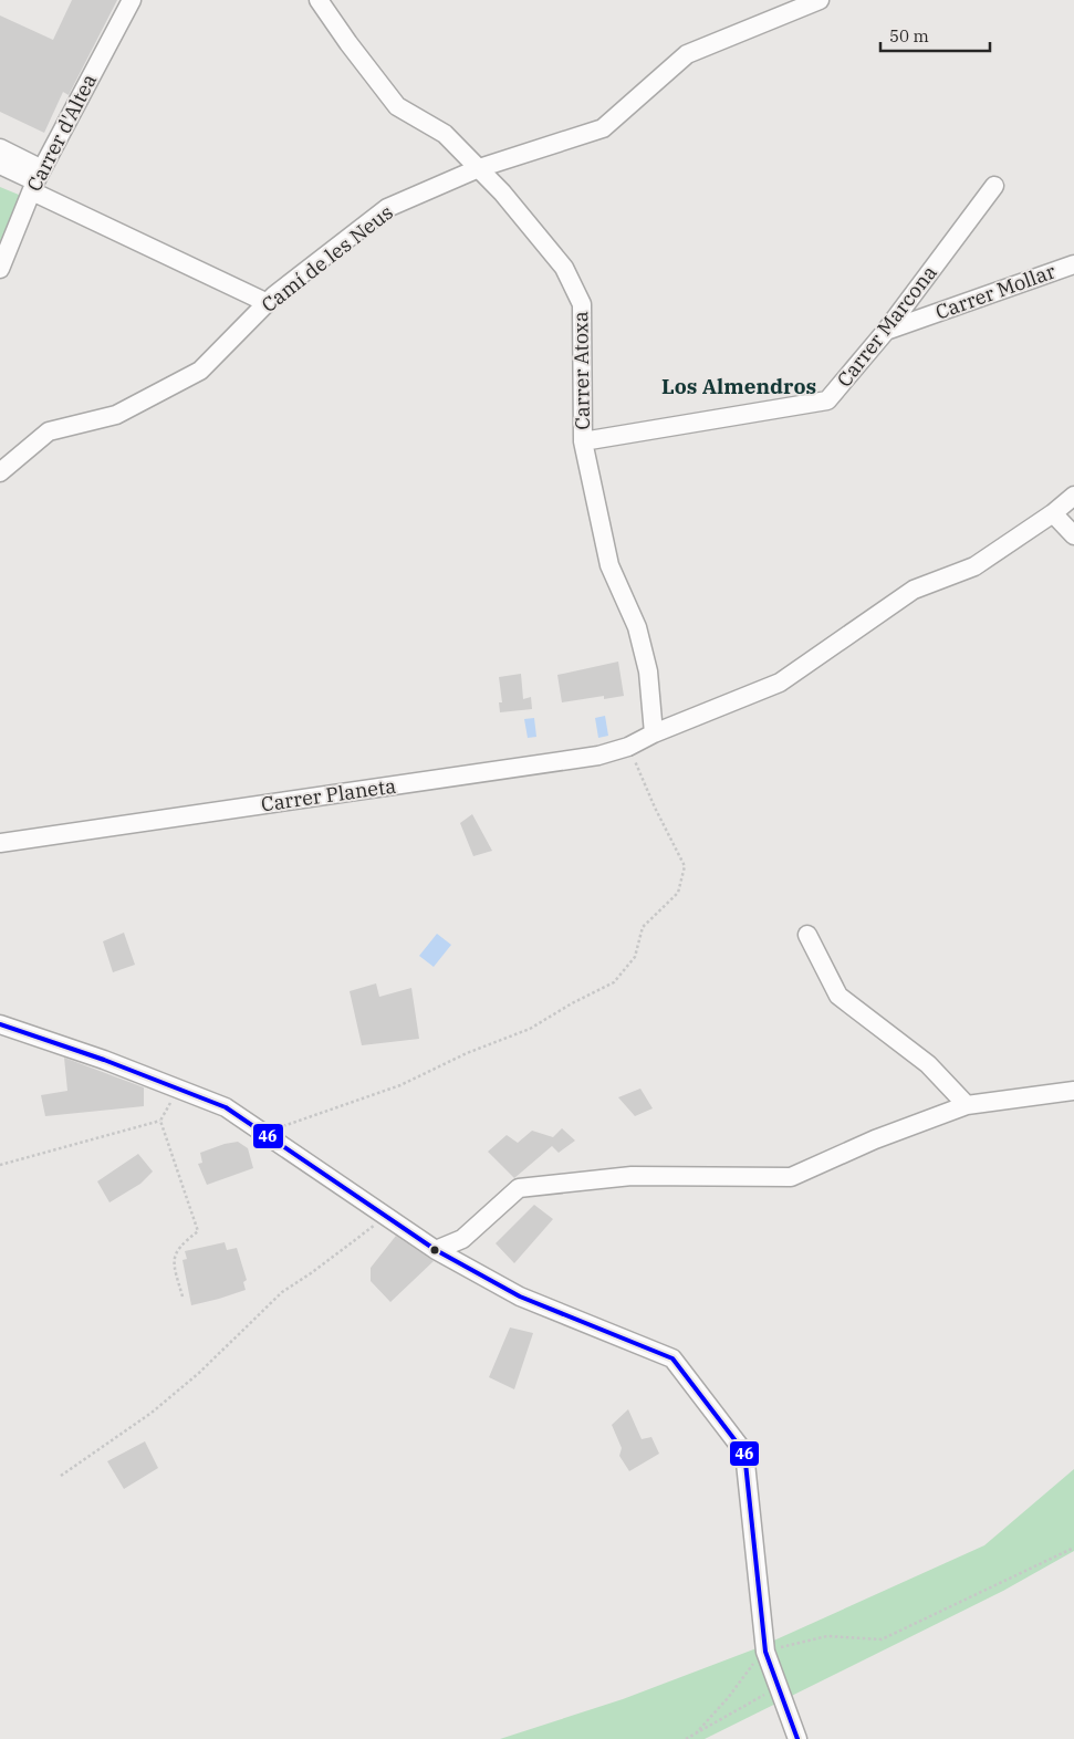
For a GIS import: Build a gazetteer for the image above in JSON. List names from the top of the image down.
{
  "streets": {
    "street": [
      "Carrer d'Altea",
      "Camí de les Neus",
      "Carrer Mollar",
      "Carrer Marcona",
      "Carrer Atoxa",
      "Carrer Planeta"
    ]
  },
  "crossings": [
    ["Camí de les Neus", "Carrer Atoxa"],
    ["Carrer Mollar", "Carrer Marcona"],
    ["Carrer Marcona", "Carrer Atoxa"],
    ["Carrer Atoxa", "Carrer Planeta"]
  ],
  "districts": ["Los Almendros"],
  "lines": ["transit line 46"],
  "scale_bar": "50 m"
}
